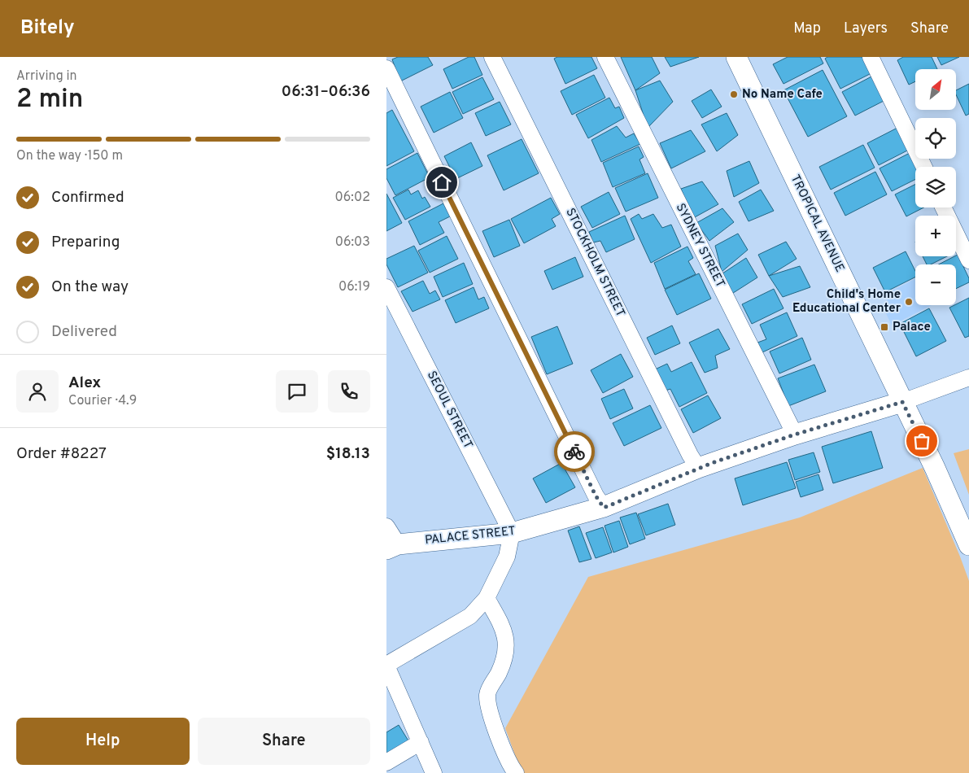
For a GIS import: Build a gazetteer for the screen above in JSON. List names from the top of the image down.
{
  "streets": {
    "street": [
      "TROPICAL AVENUE",
      "SYDNEY STREET",
      "STOCKHOLM STREET",
      "SEOUL STREET",
      "PALACE STREET"
    ]
  },
  "crossings": [
    ["TROPICAL AVENUE", "PALACE STREET"],
    ["SYDNEY STREET", "PALACE STREET"],
    ["STOCKHOLM STREET", "PALACE STREET"],
    ["SEOUL STREET", "PALACE STREET"]
  ],
  "places": {
    "other": ["No Name Cafe", "Child's Home Educational Center"],
    "transit": ["Palace"]
  },
  "north": "top right",
  "page": {
    "header": "Bitely",
    "nav": ["Map", "Layers", "Share"],
    "heading": ["2 min", "Arriving in", "06:31–06:36"],
    "panel": [
      "Alex",
      "Courier · 4.9",
      "Order #8227",
      "$18.13"
    ],
    "map_buttons": ["+", "−"],
    "bar": "On the way · 150 m",
    "list": [
      ["Confirmed", "06:02"],
      ["Preparing", "06:03"],
      ["On the way", "06:19"],
      "Delivered"
    ],
    "buttons": ["Help", "Share"]
  }
}
